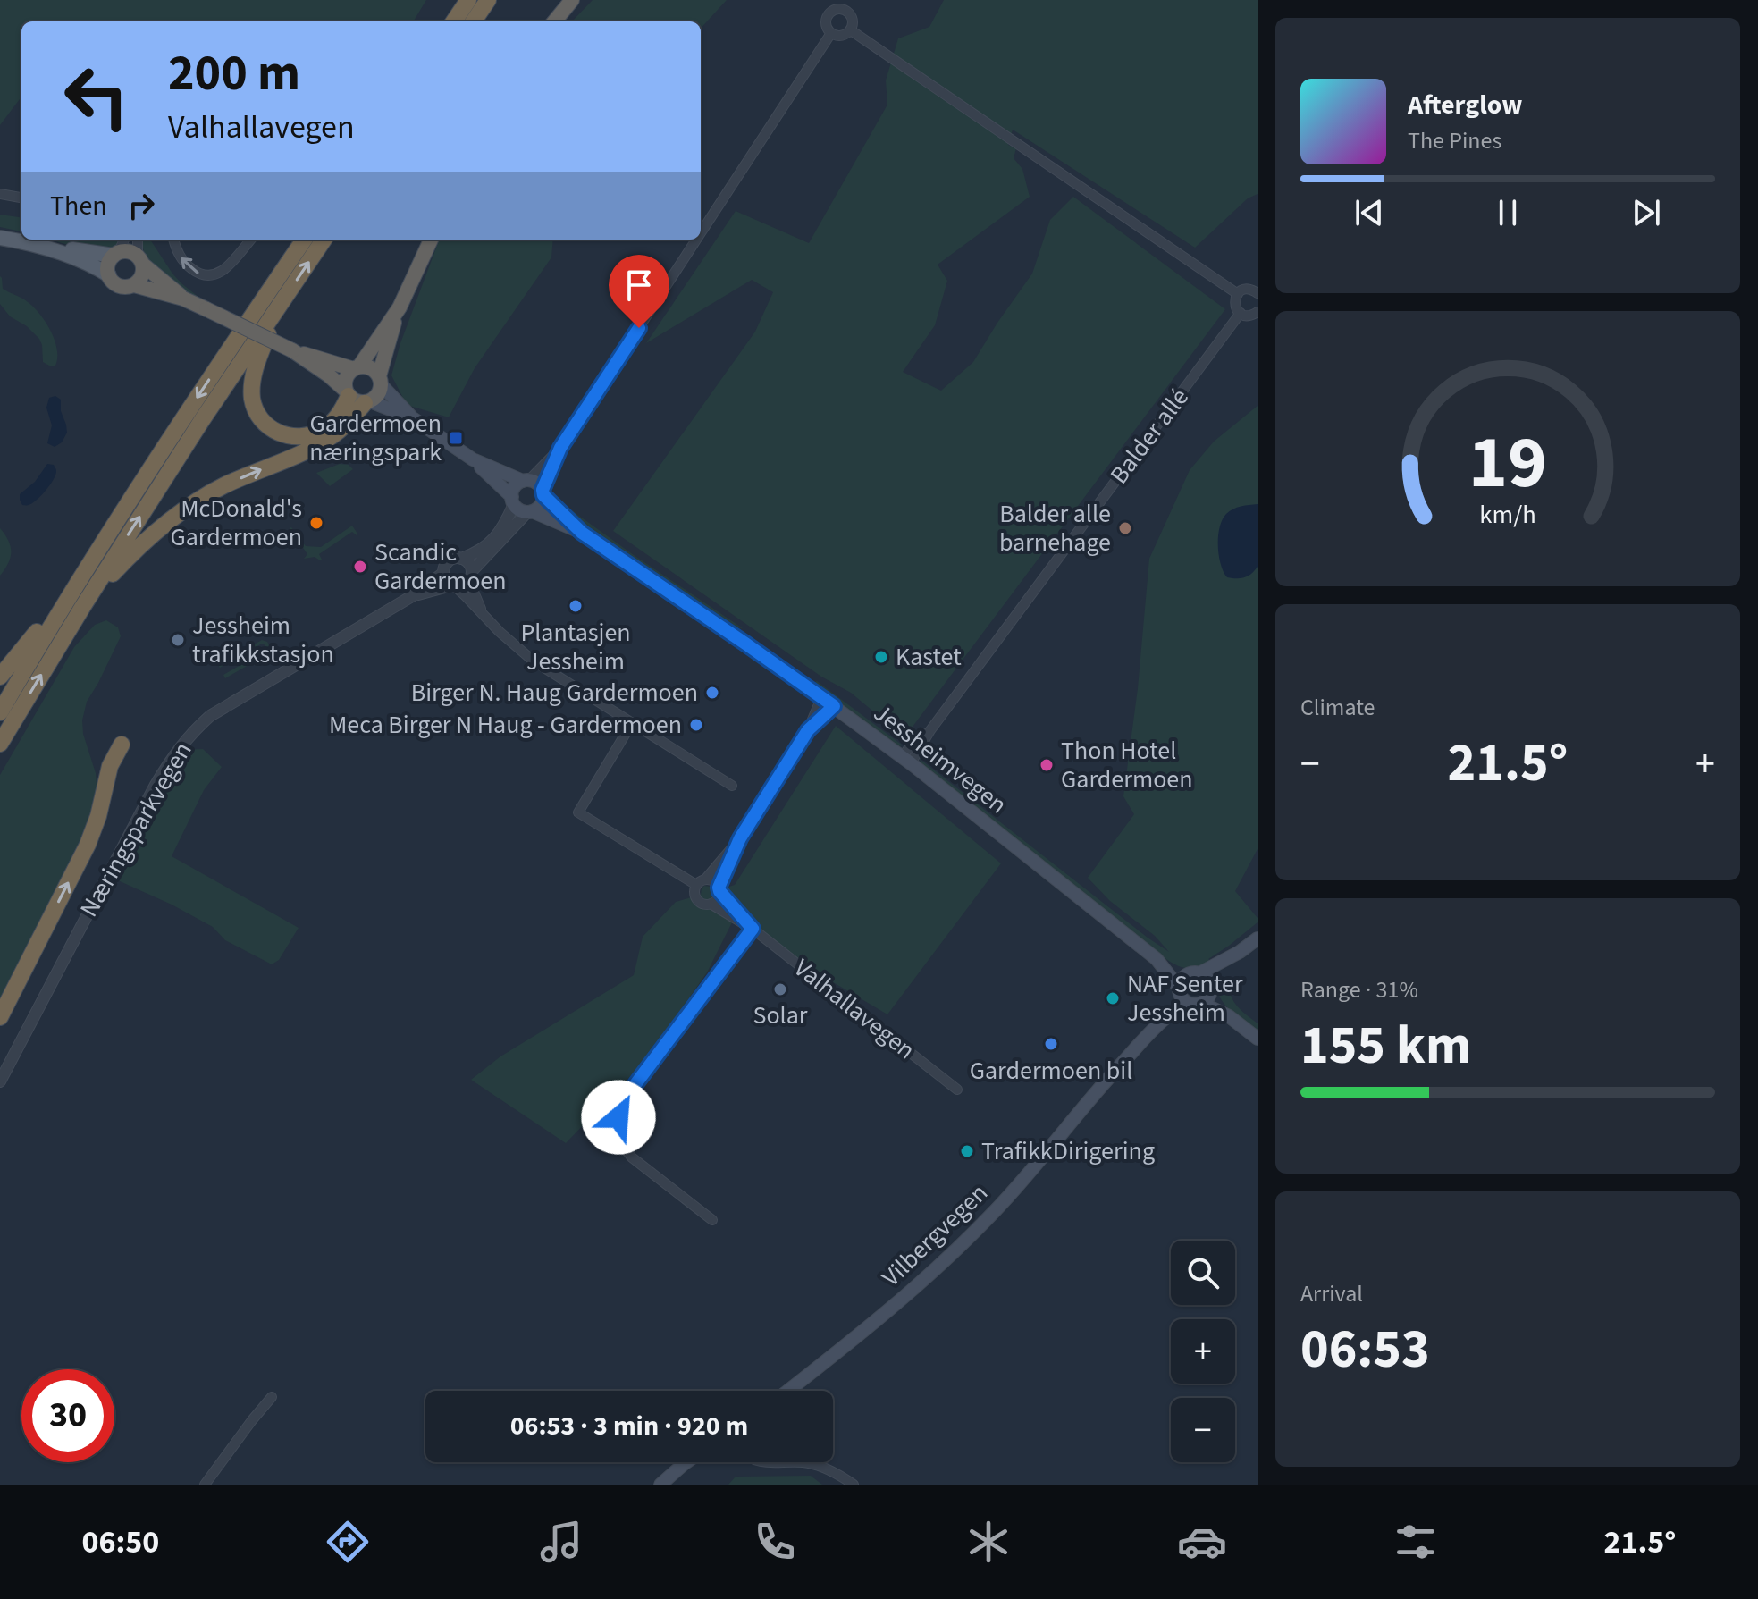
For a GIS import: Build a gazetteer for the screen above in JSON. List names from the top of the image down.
{
  "streets": {
    "main road": ["Jessheimvegen", "Vilbergvegen"],
    "street": ["Balder allé", "Næringsparkvegen", "Valhallavegen"]
  },
  "crossings": [
    ["Balder allé", "Jessheimvegen"],
    ["Jessheimvegen", "Næringsparkvegen"],
    ["Jessheimvegen", "Vilbergvegen"]
  ],
  "places": {
    "transit": ["Gardermoen næringspark"],
    "other": [
      "McDonald's Gardermoen",
      "Balder alle barnehage",
      "Scandic Gardermoen",
      "Plantasjen Jessheim",
      "Jessheim trafikkstasjon",
      "Kastet",
      "Birger N. Haug Gardermoen",
      "Meca Birger N Haug - Gardermoen",
      "Thon Hotel Gardermoen",
      "Solar",
      "NAF Senter Jessheim",
      "Gardermoen bil",
      "TrafikkDirigering"
    ]
  },
  "page": {
    "turn": ["200 m", "Valhallavegen"],
    "song": ["Afterglow", "The Pines"],
    "then": "Then",
    "tile": [
      "Climate",
      ["Range · 31%", "155 km"],
      ["Arrival", "06:53"]
    ],
    "heat": ["−", "21.5°", "+"],
    "map_buttons": ["+", "−"],
    "limit": "30",
    "trip": "06:53 · 3 min · 920 m",
    "tabs": ["06:50", "21.5°"],
    "gauge": ["19", "km/h"]
  }
}
